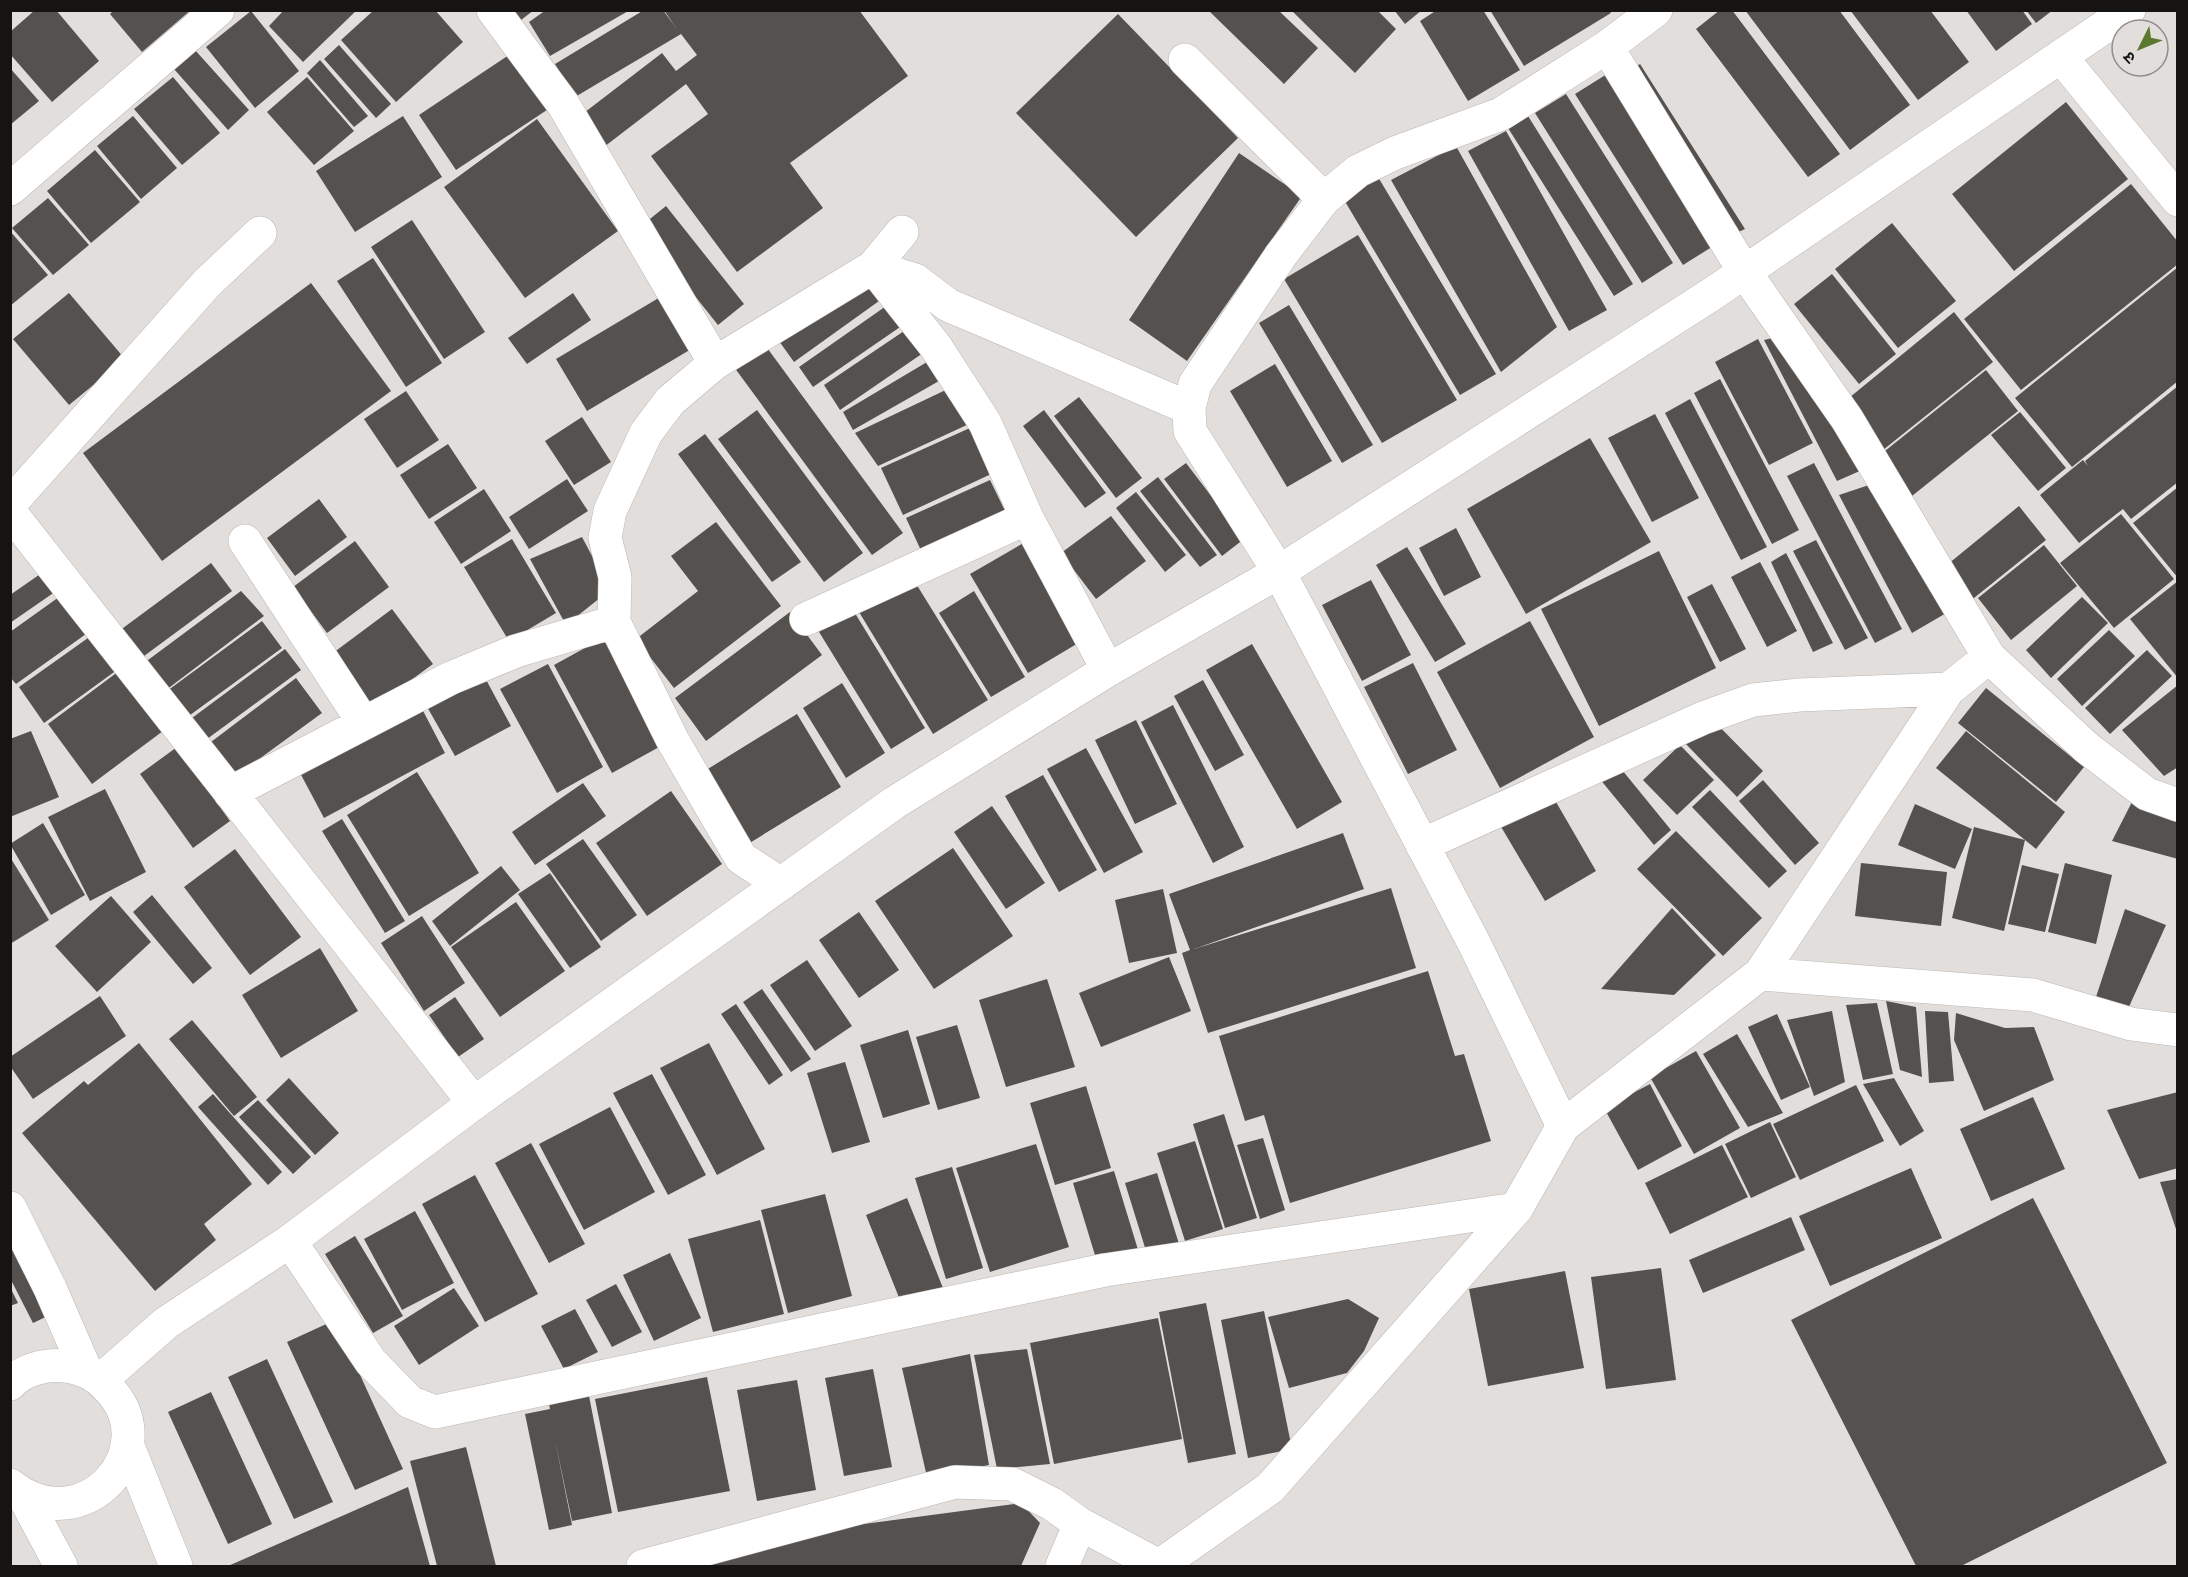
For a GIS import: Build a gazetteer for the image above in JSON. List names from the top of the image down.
{
  "north": "bottom left"
}
